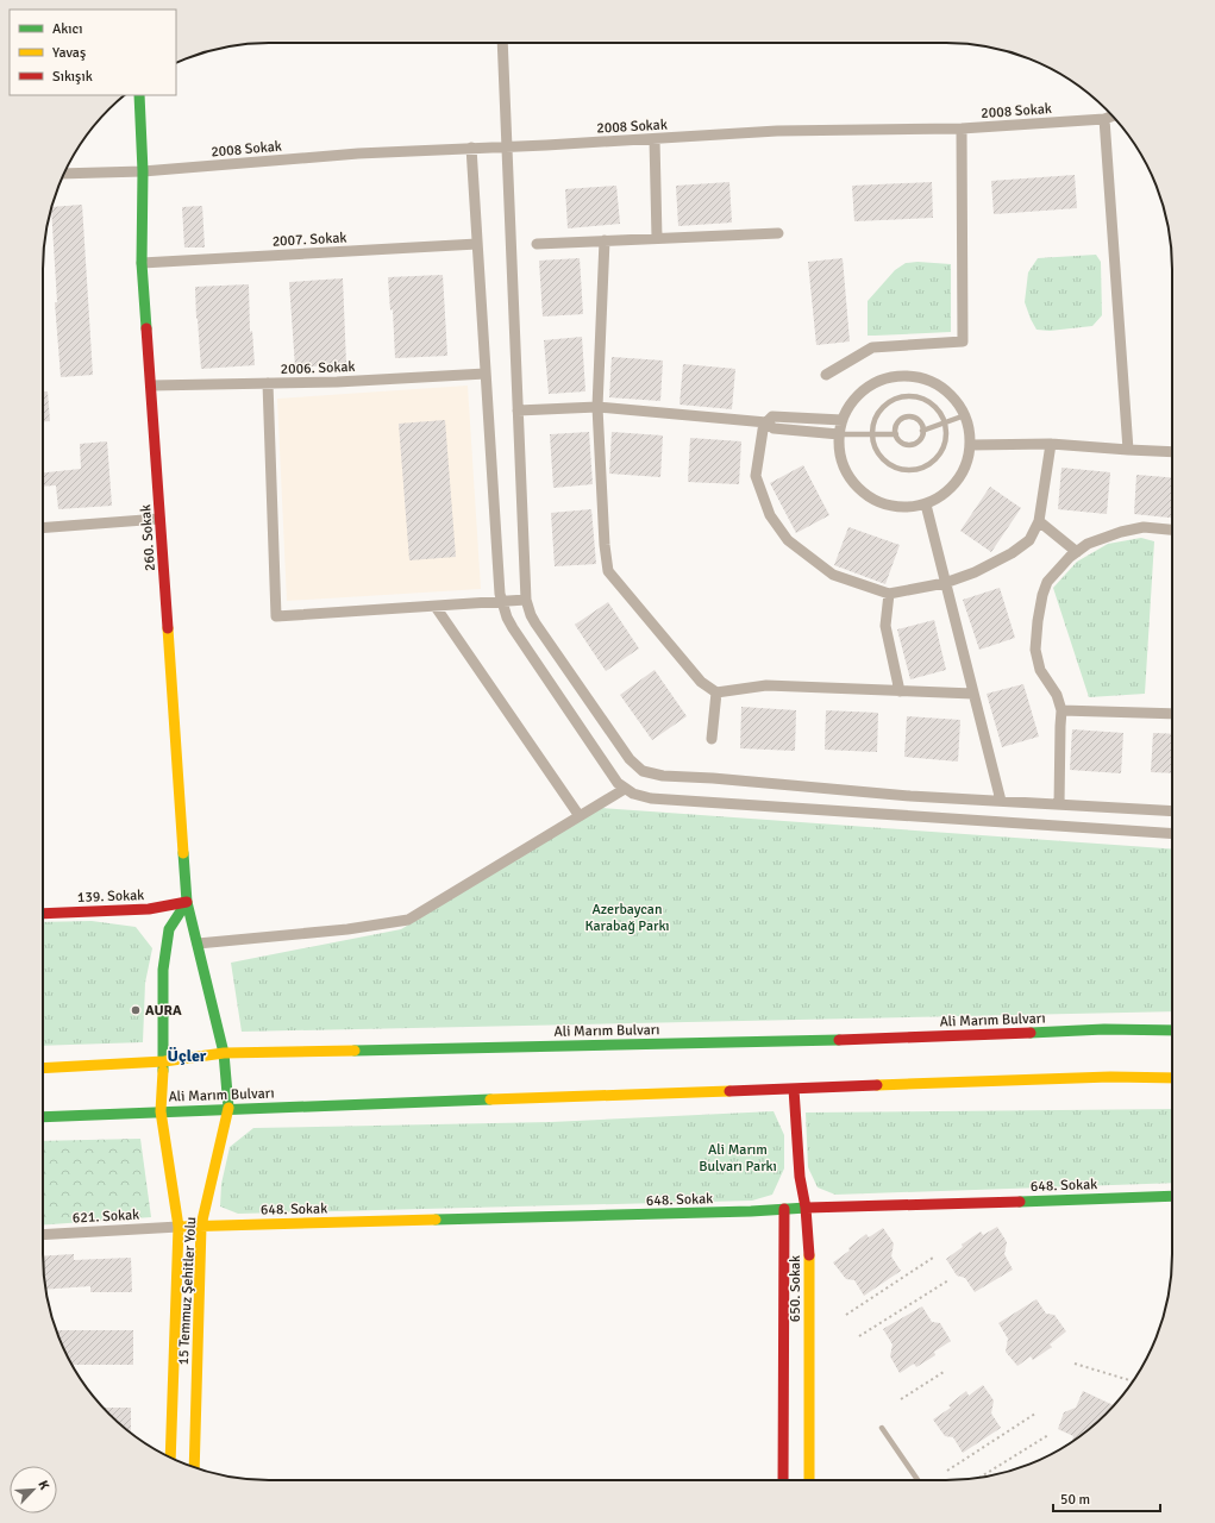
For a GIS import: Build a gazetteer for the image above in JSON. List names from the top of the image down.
{
  "streets": {
    "street": [
      "2008 Sokak",
      "2007. Sokak",
      "2006. Sokak",
      "260. Sokak",
      "139. Sokak",
      "Ali Marım Bulvarı",
      "648. Sokak",
      "621. Sokak",
      "650. Sokak",
      "15 Temmuz Şehitler Yolu"
    ]
  },
  "crossings": [
    ["2008 Sokak", "260. Sokak"],
    ["2007. Sokak", "260. Sokak"],
    ["2006. Sokak", "260. Sokak"],
    ["260. Sokak", "139. Sokak"],
    ["260. Sokak", "15 Temmuz Şehitler Yolu"],
    ["139. Sokak", "15 Temmuz Şehitler Yolu"],
    ["Ali Marım Bulvarı", "650. Sokak"],
    ["Ali Marım Bulvarı", "15 Temmuz Şehitler Yolu"],
    ["648. Sokak", "621. Sokak"],
    ["648. Sokak", "650. Sokak"],
    ["648. Sokak", "15 Temmuz Şehitler Yolu"],
    ["621. Sokak", "15 Temmuz Şehitler Yolu"]
  ],
  "districts": ["Üçler"],
  "parks": ["Azerbaycan Karabağ Parkı", "Ali Marım Bulvarı Parkı"],
  "places": ["AURA"],
  "legend": ["Akıcı", "Yavaş", "Sıkışık"],
  "scale_bar": "50 m",
  "north": "top right"
}
